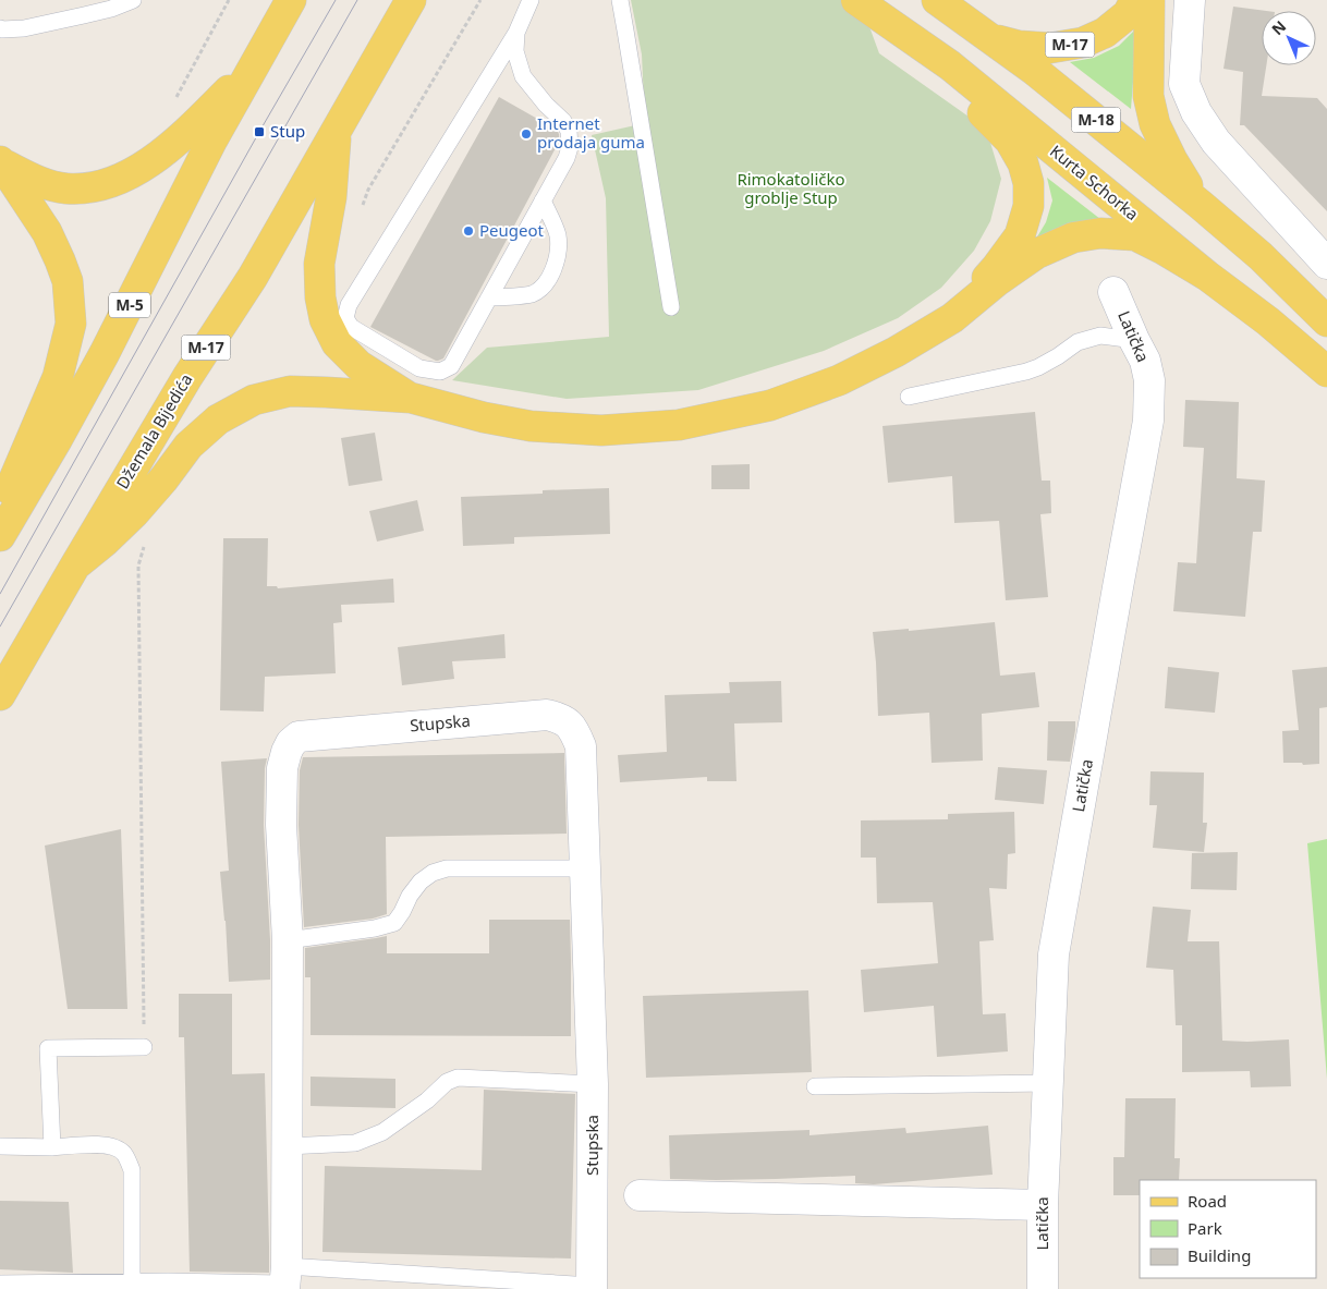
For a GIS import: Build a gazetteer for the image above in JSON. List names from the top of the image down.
{
  "streets": {
    "main road": [
      "M-17",
      "M-18",
      "Kurta Schorka",
      "M-5",
      "Džemala Bijedića"
    ],
    "street": ["Latička", "Stupska"]
  },
  "crossings": [
    ["M-17", "M-18"]
  ],
  "parks": ["Rimokatoličko groblje Stup"],
  "places": {
    "transit": ["Stup"],
    "other": ["Internet prodaja guma", "Peugeot"]
  },
  "legend": ["Road", "Park", "Building"],
  "north": "top left"
}
